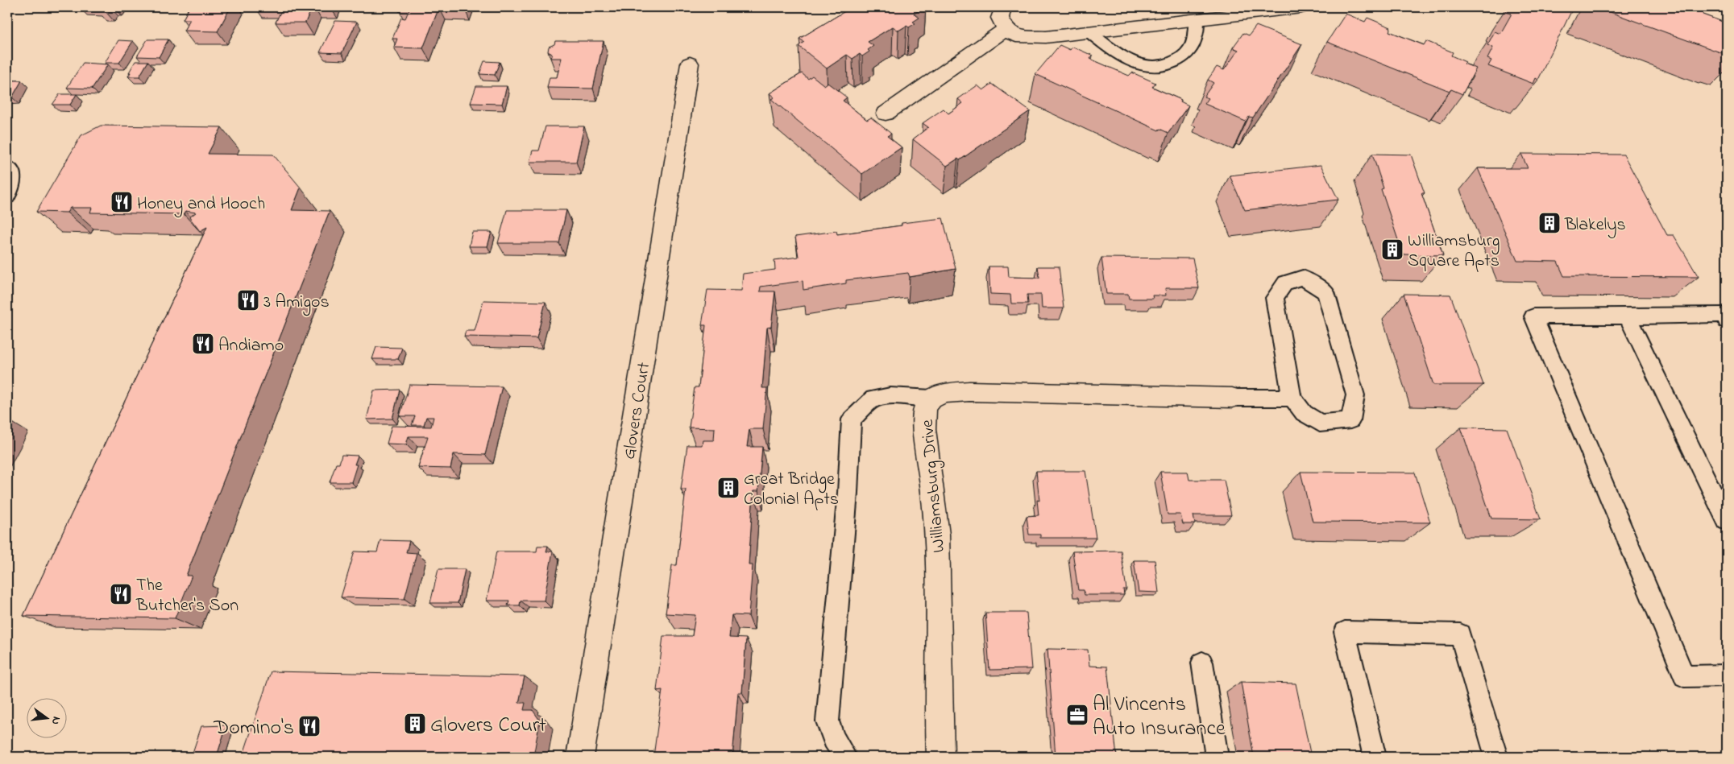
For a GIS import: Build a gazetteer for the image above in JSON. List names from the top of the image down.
{
  "streets": {
    "street": ["Glovers Court", "Williamsburg Drive"]
  },
  "places": {
    "restaurant": [
      "Honey and Hooch",
      "3 Amigos",
      "Andiamo",
      "The Butcher's Son",
      "Domino's"
    ],
    "building": [
      "Blakelys",
      "Williamsburg Square Apts",
      "Great Bridge Colonial Apts",
      "Glovers Court"
    ],
    "office": ["Al Vincents Auto Insurance"]
  },
  "north": "right"
}
